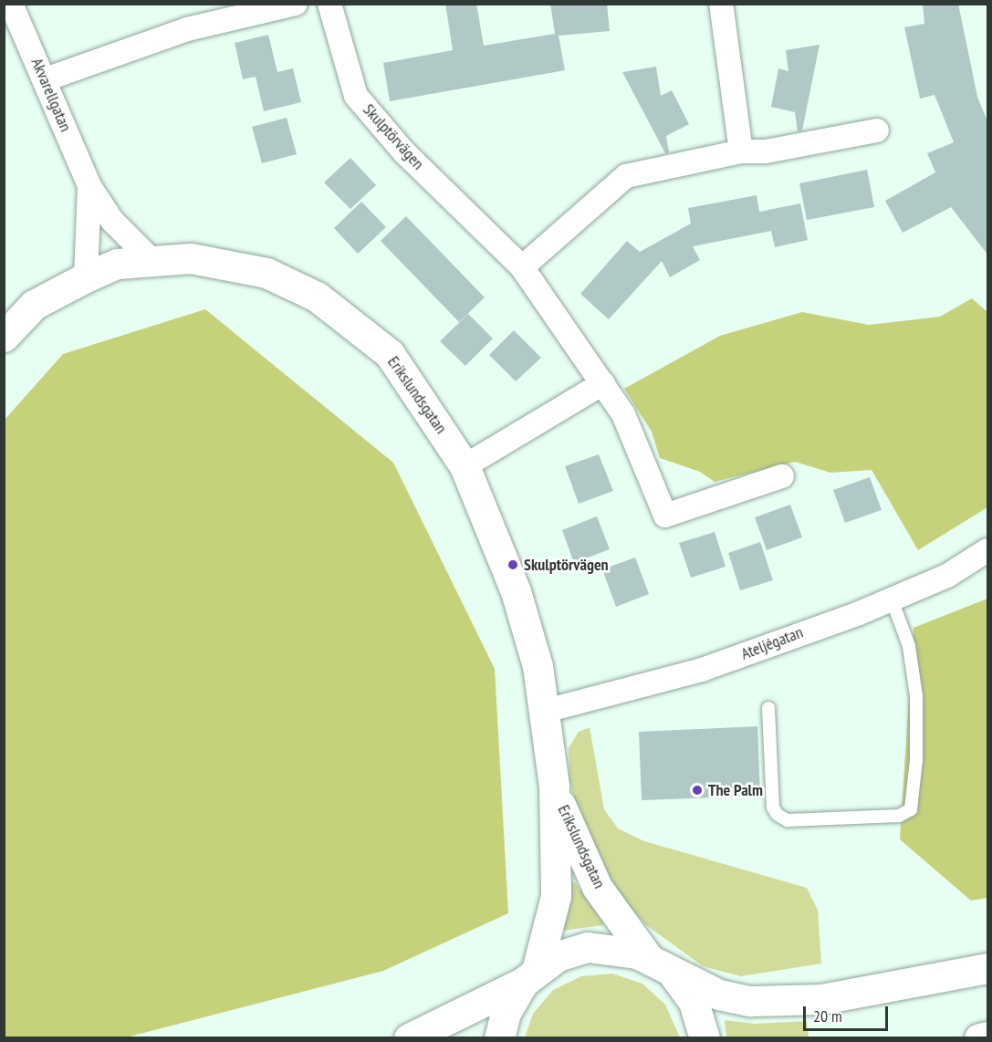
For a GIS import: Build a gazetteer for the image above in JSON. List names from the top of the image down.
{
  "streets": {
    "street": [
      "Akvarellgatan",
      "Skulptörvägen",
      "Erikslundsgatan",
      "Ateljégatan"
    ]
  },
  "crossings": [
    ["Akvarellgatan", "Erikslundsgatan"],
    ["Erikslundsgatan", "Ateljégatan"]
  ],
  "places": ["Skulptörvägen", "The Palm"],
  "scale_bar": "20 m"
}
